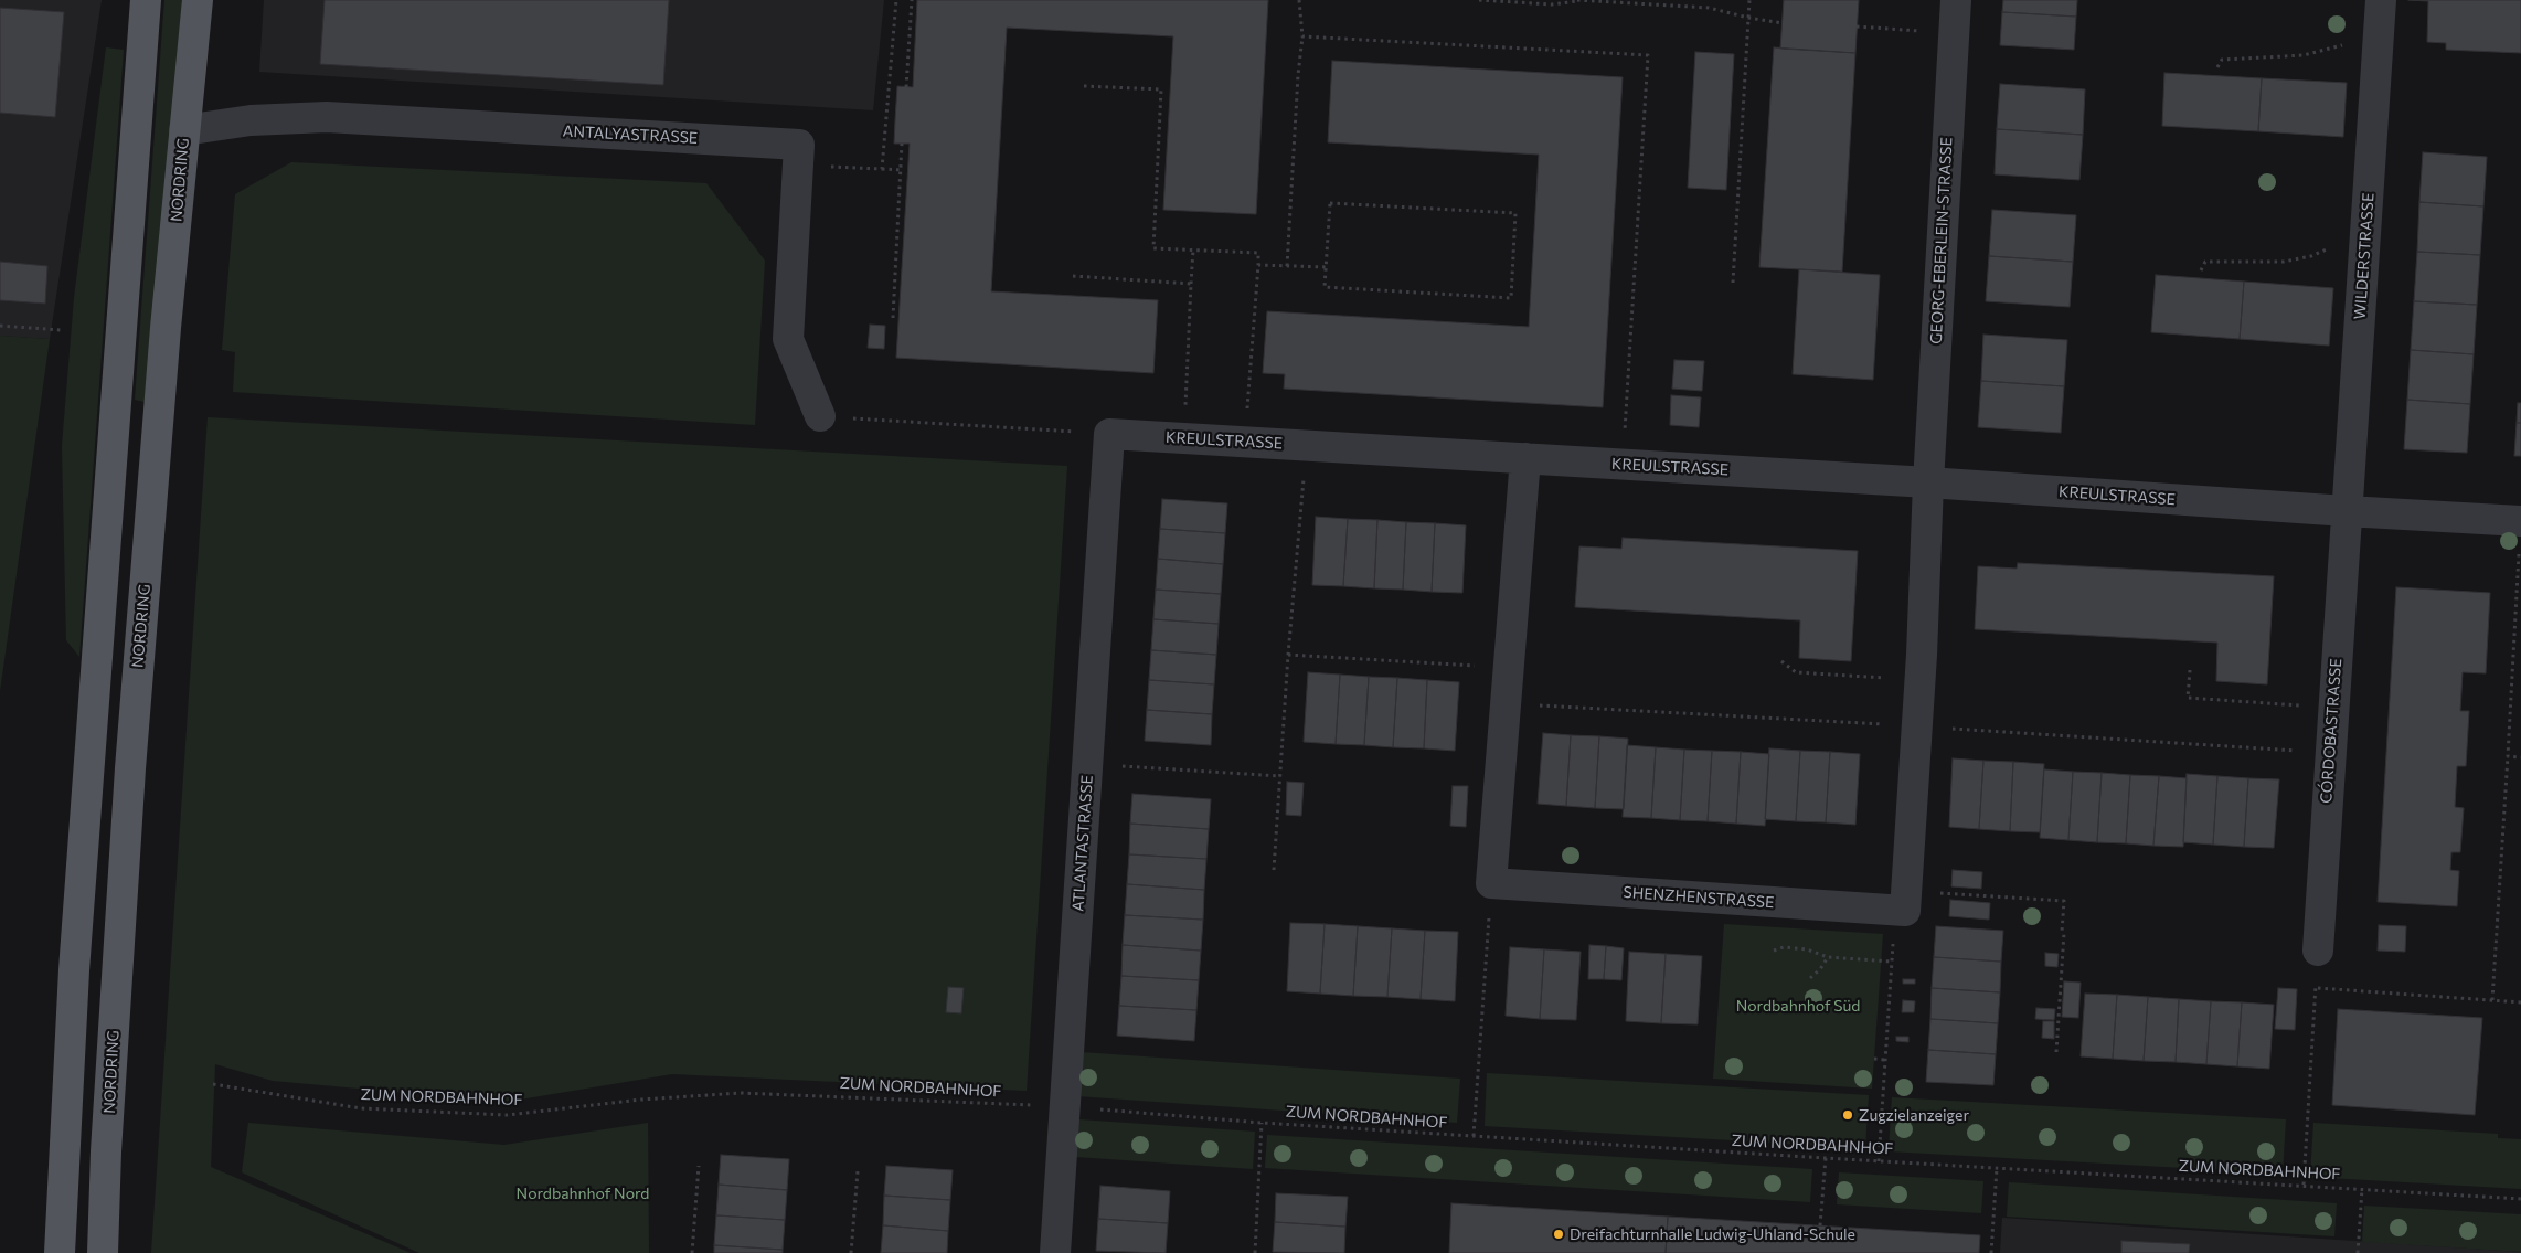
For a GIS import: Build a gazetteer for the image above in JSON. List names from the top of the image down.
{
  "streets": {
    "main road": ["NORDRING"],
    "street": [
      "ANTALYASTRASSE",
      "GEORG-EBERLEIN-STRASSE",
      "WILDERSTRASSE",
      "KREULSTRASSE",
      "CÓRDOBASTRASSE",
      "ATLANTASTRASSE",
      "SHENZHENSTRASSE"
    ],
    "path": ["ZUM NORDBAHNHOF"]
  },
  "crossings": [
    ["ANTALYASTRASSE", "NORDRING"],
    ["GEORG-EBERLEIN-STRASSE", "KREULSTRASSE"],
    ["WILDERSTRASSE", "KREULSTRASSE"],
    ["WILDERSTRASSE", "CÓRDOBASTRASSE"],
    ["KREULSTRASSE", "CÓRDOBASTRASSE"],
    ["KREULSTRASSE", "ATLANTASTRASSE"],
    ["ATLANTASTRASSE", "ZUM NORDBAHNHOF"]
  ],
  "parks": ["Nordbahnhof Süd", "Nordbahnhof Nord"],
  "places": ["Zugzielanzeiger", "Dreifachturnhalle Ludwig-Uhland-Schule"]
}
